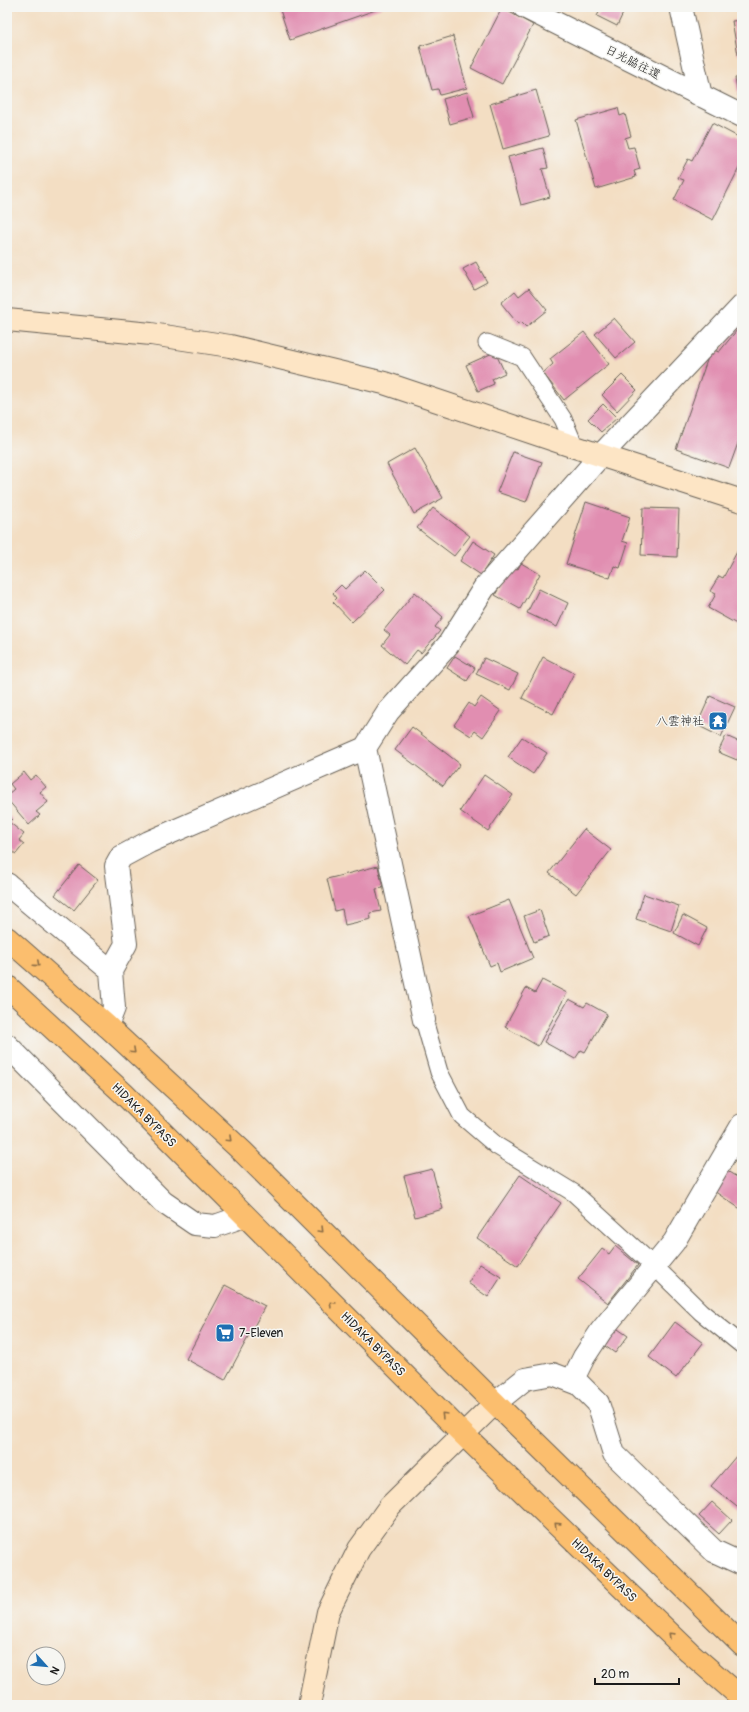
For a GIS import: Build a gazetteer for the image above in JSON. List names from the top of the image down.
{
  "streets": {
    "highway": ["HIDAKA BYPASS"],
    "street": ["日光脇往還"]
  },
  "places": {
    "temple": ["八雲神社"],
    "supermarket": ["7-Eleven"]
  },
  "scale_bar": "20 m",
  "north": "bottom right"
}
